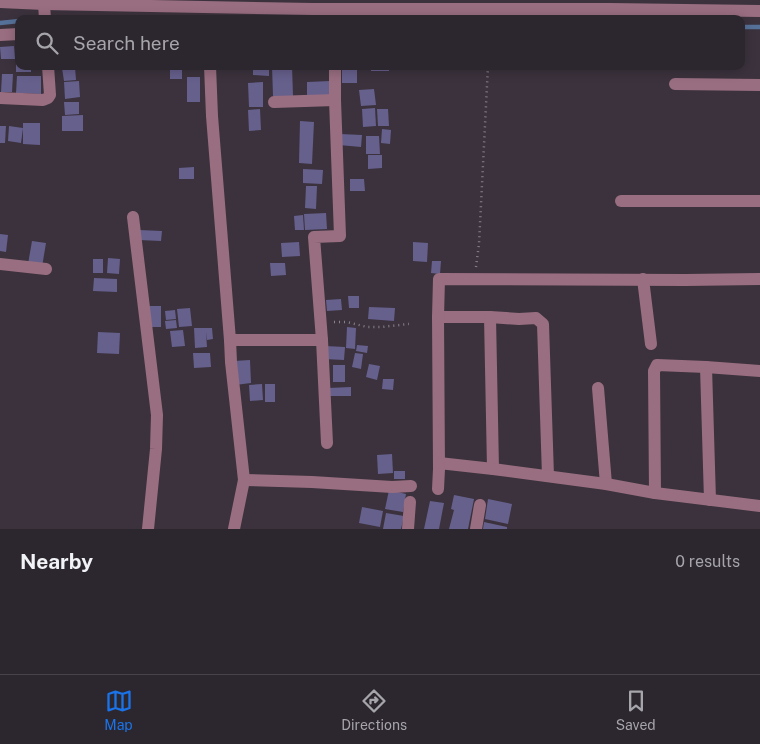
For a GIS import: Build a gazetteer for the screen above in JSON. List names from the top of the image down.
{
  "page": {
    "search": "Search here",
    "heading": ["Nearby", "0 results"],
    "nav": ["Map", "Directions", "Saved"]
  }
}
